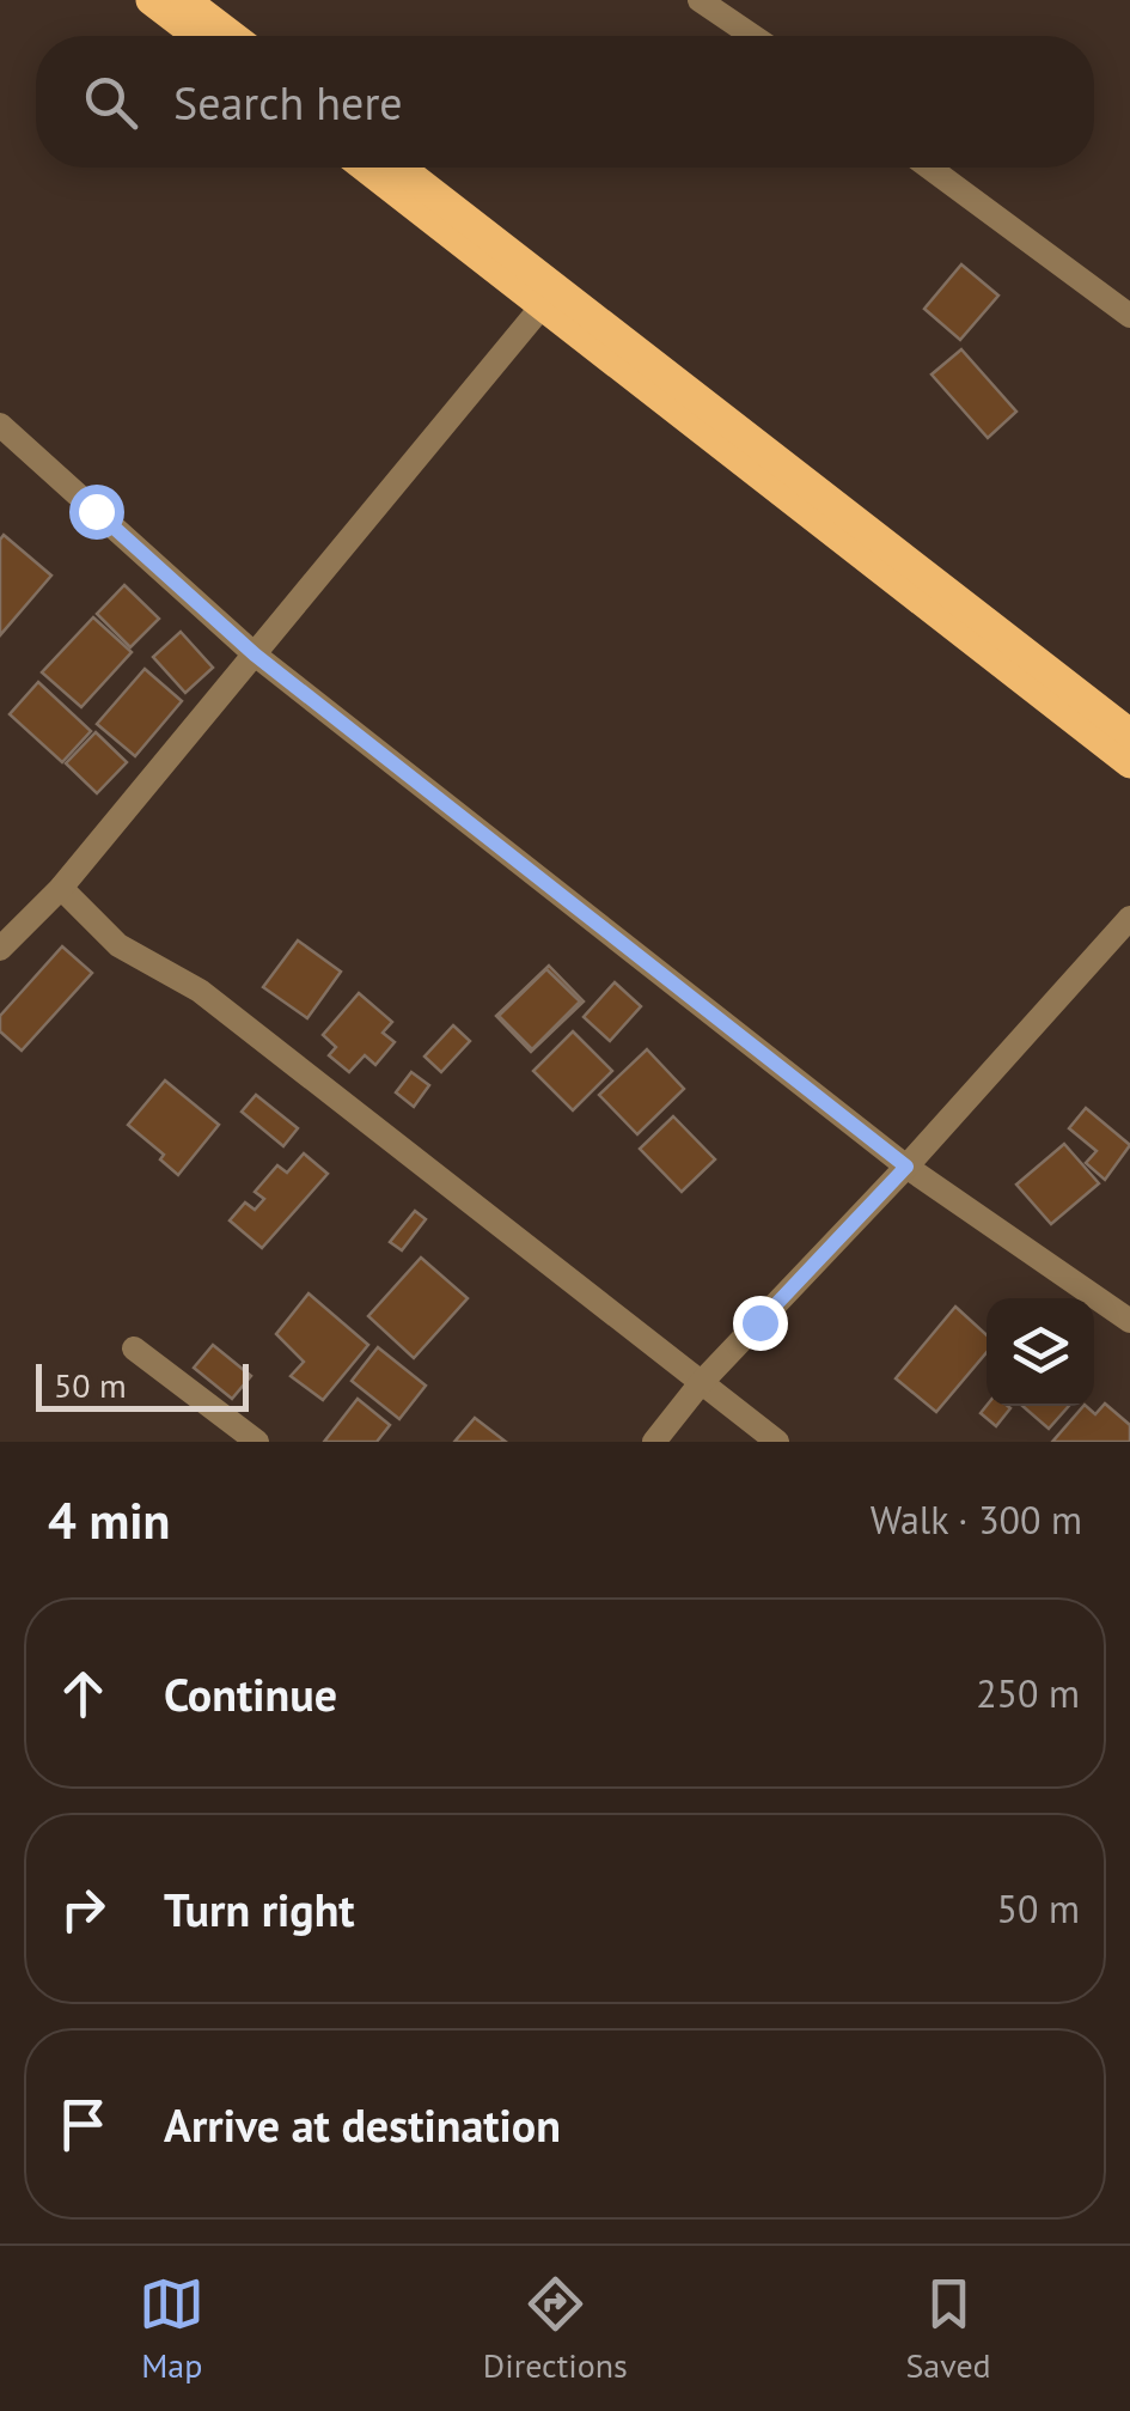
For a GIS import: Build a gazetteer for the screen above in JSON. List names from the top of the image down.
{
  "scale_bar": "50 m",
  "page": {
    "search": "Search here",
    "scale": "50 m",
    "heading": ["4 min", "Walk · 300 m"],
    "list": [
      ["Continue", "250 m"],
      ["Turn right", "50 m"],
      "Arrive at destination"
    ],
    "nav": ["Map", "Directions", "Saved"]
  }
}
